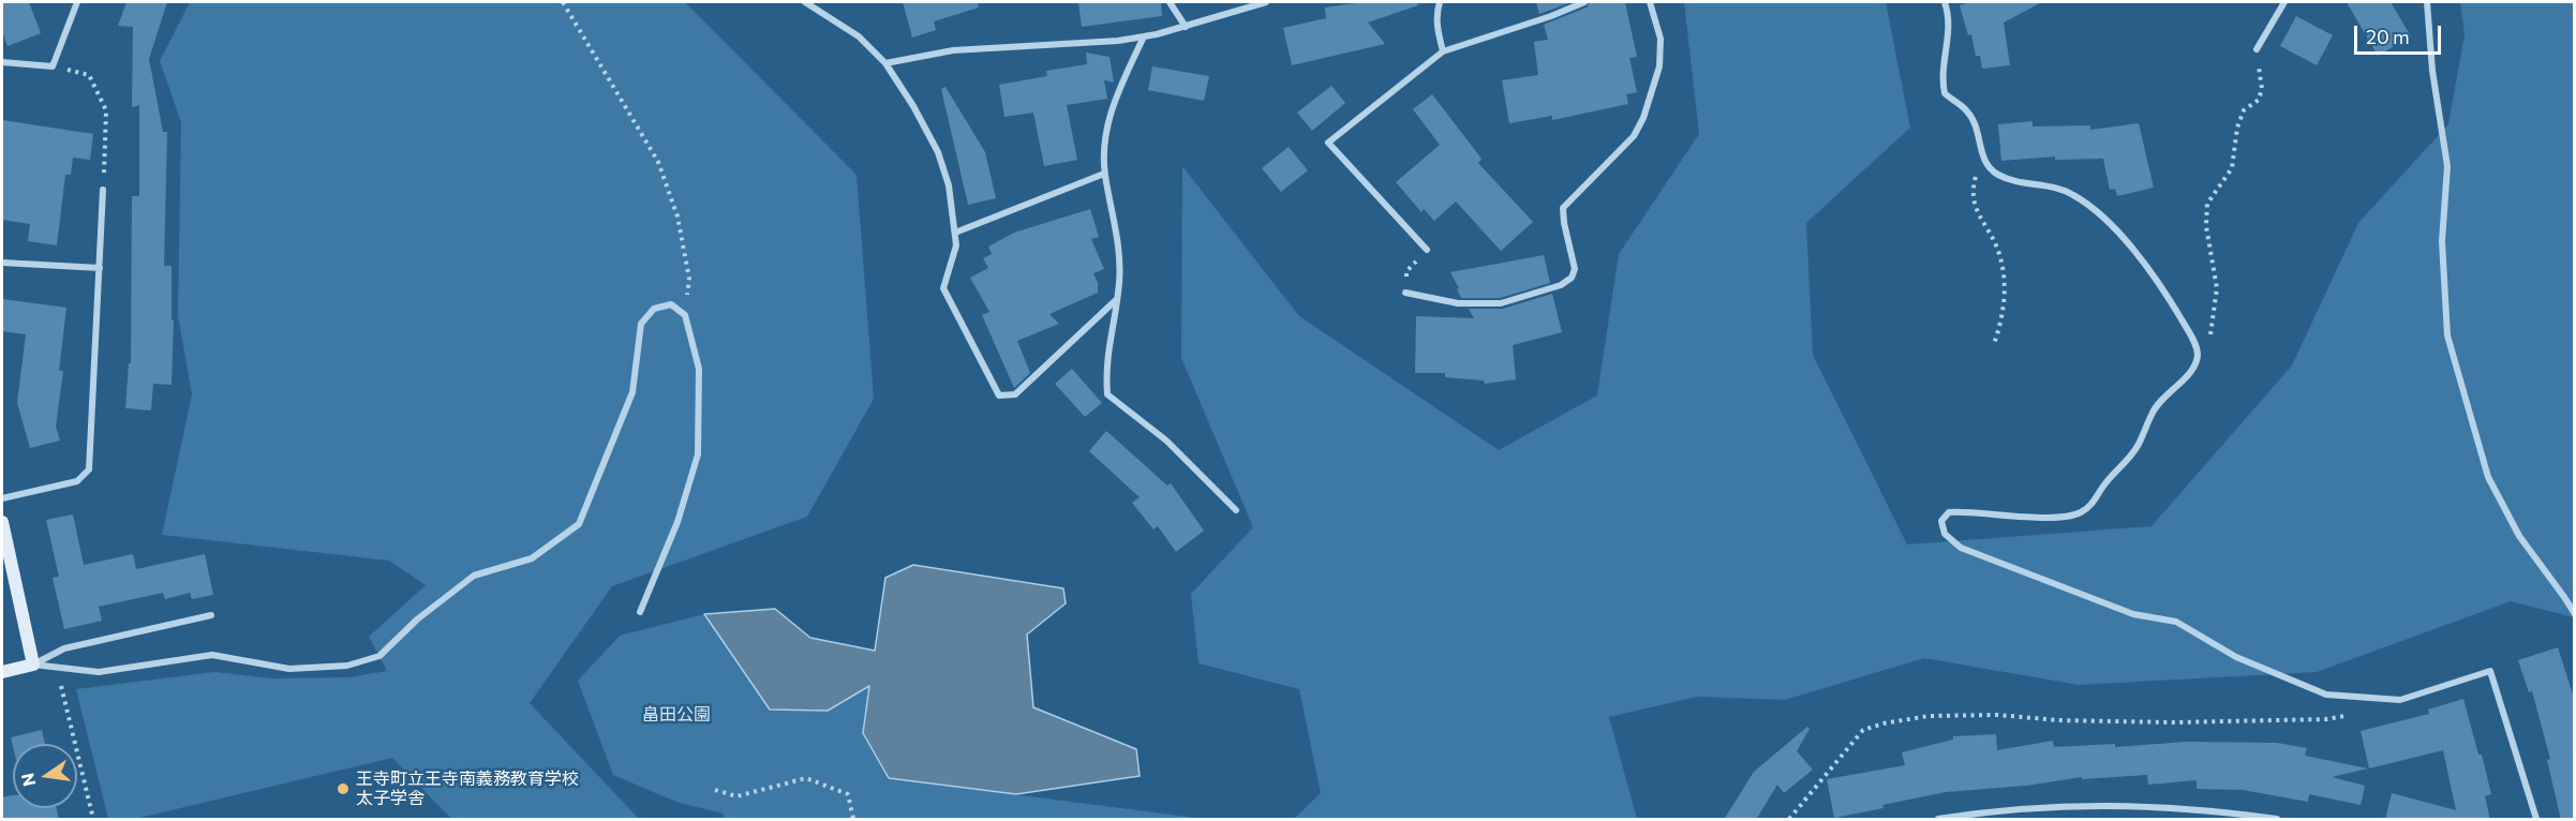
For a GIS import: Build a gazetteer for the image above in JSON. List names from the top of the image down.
{
  "parks": ["畠田公園"],
  "places": ["王寺町立王寺南義務教育学校 太子学舎"],
  "scale_bar": "20 m",
  "north": "left"
}
